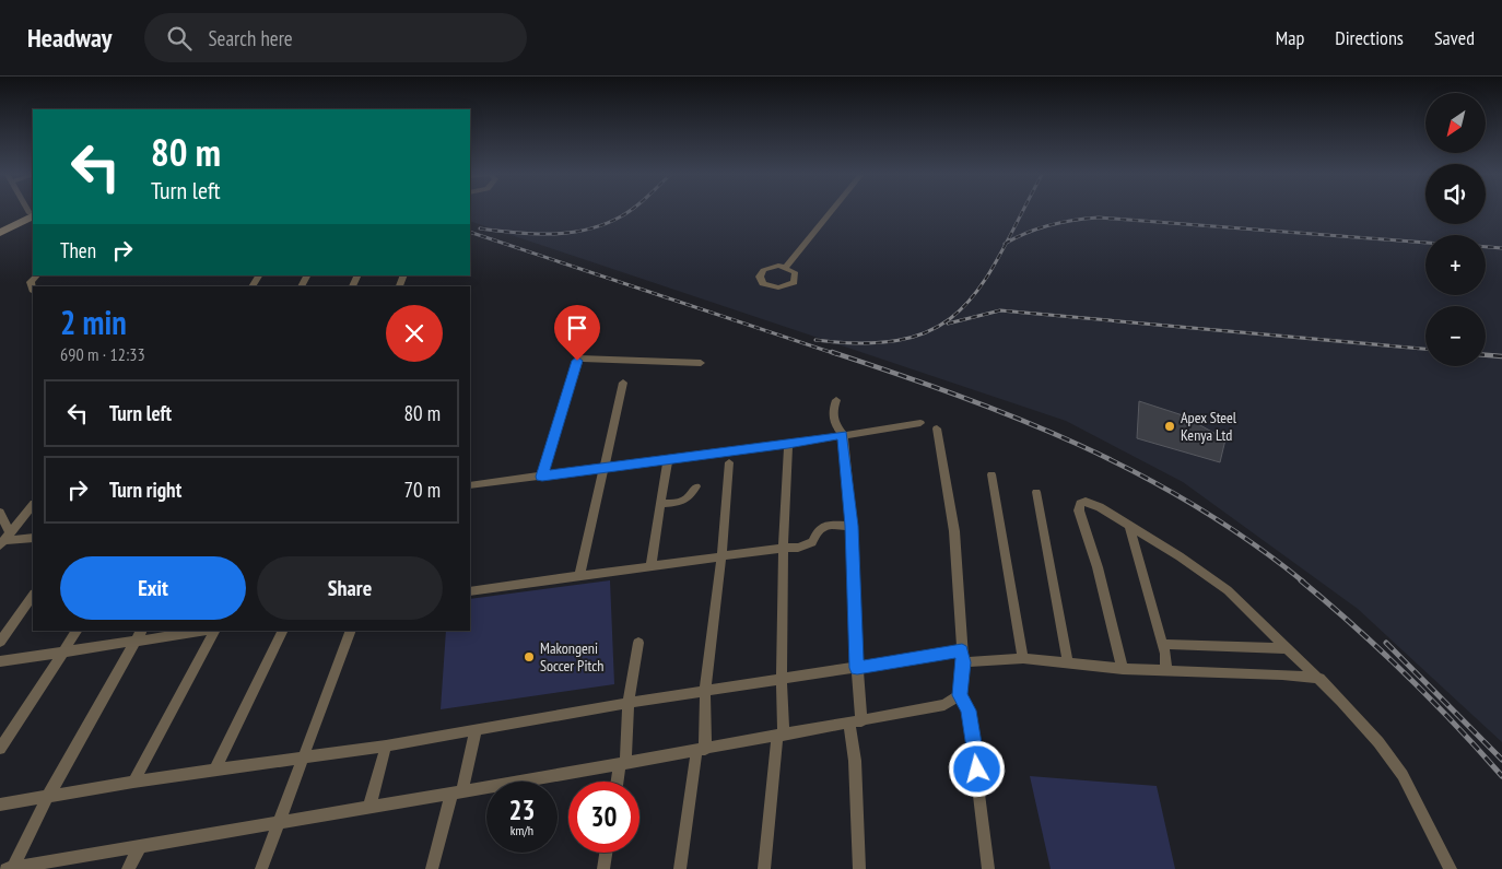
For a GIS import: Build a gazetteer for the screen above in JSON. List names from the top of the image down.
{
  "places": ["Apex Steel Kenya Ltd", "Makongeni Soccer Pitch"],
  "north": "bottom left",
  "page": {
    "header": "Headway",
    "search": "Search here",
    "nav": ["Map", "Directions", "Saved"],
    "map_buttons": ["+", "−"],
    "turn": ["80 m", "Turn left"],
    "then": "Then",
    "heading": ["2 min", "690 m · 12:33"],
    "list": [
      {
        "name": "Turn left",
        "value": "80 m"
      },
      {
        "name": "Turn right",
        "value": "70 m"
      }
    ],
    "buttons": ["Exit", "Share"],
    "speed": "23 km/h",
    "limit": "30"
  }
}
